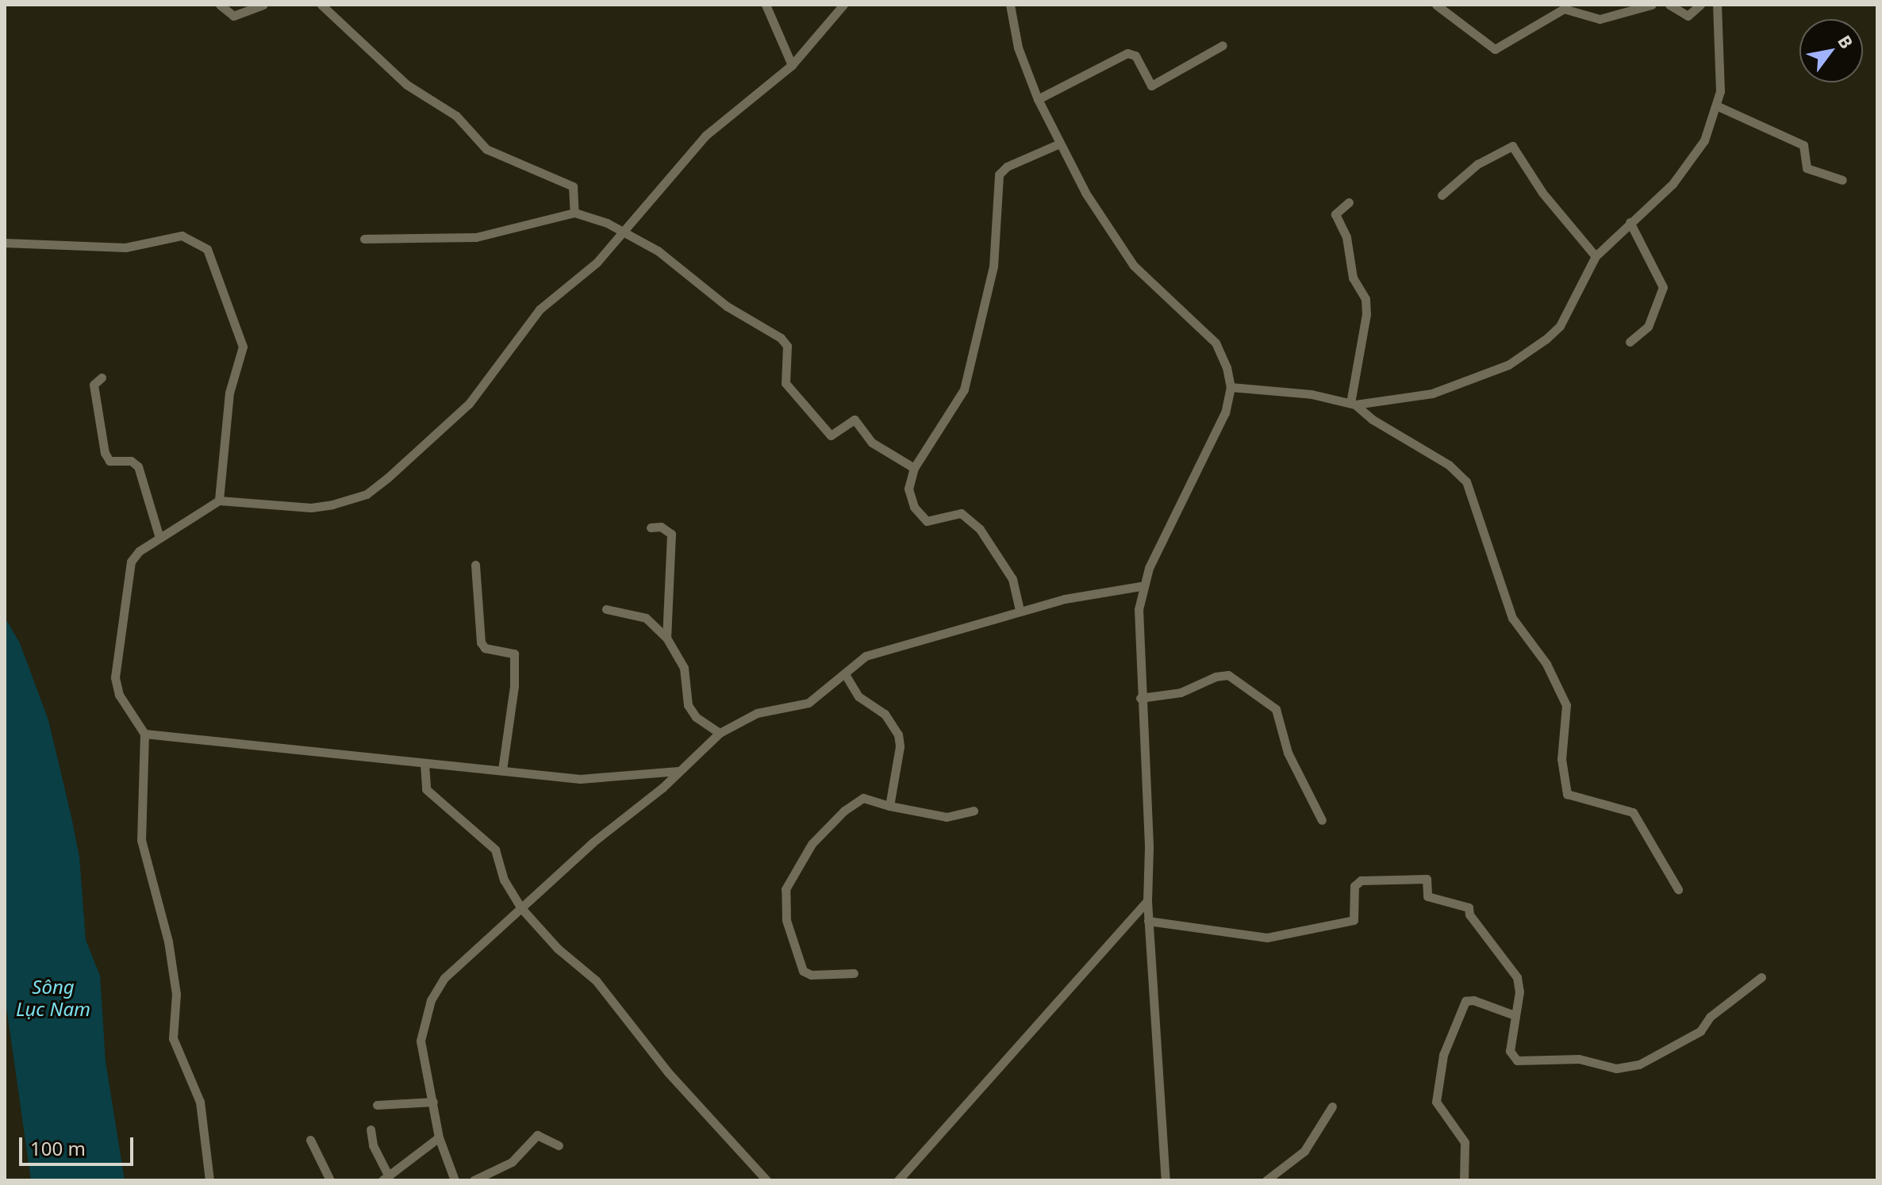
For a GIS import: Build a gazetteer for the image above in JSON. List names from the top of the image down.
{
  "water": ["Sông Lục Nam"],
  "scale_bar": "100 m",
  "north": "top right"
}
